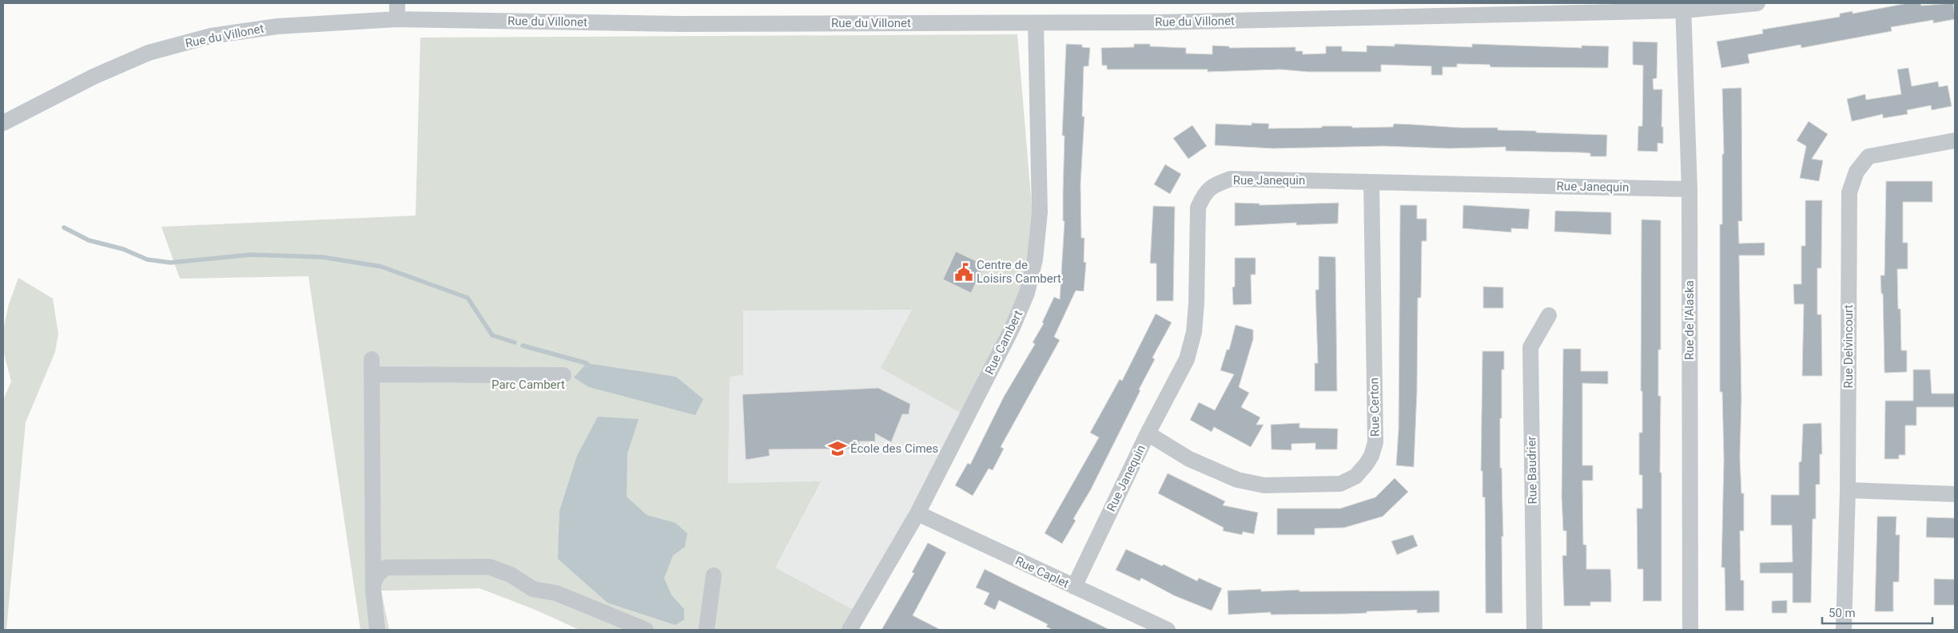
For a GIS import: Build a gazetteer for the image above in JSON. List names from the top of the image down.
{
  "streets": {
    "street": [
      "Rue du Villonet",
      "Rue Janequin",
      "Rue de l'Alaska",
      "Rue Cambert",
      "Rue Delvincourt",
      "Rue Certon",
      "Rue Baudrier",
      "Rue Caplet"
    ]
  },
  "crossings": [
    ["Rue du Villonet", "Rue de l'Alaska"],
    ["Rue du Villonet", "Rue Cambert"],
    ["Rue Janequin", "Rue de l'Alaska"],
    ["Rue Janequin", "Rue Certon"],
    ["Rue Janequin", "Rue Caplet"],
    ["Rue Cambert", "Rue Caplet"]
  ],
  "parks": ["Parc Cambert"],
  "places": {
    "public building": ["Centre de Loisirs Cambert"],
    "school or university": ["École des Cimes"]
  },
  "scale_bar": "50 m"
}
